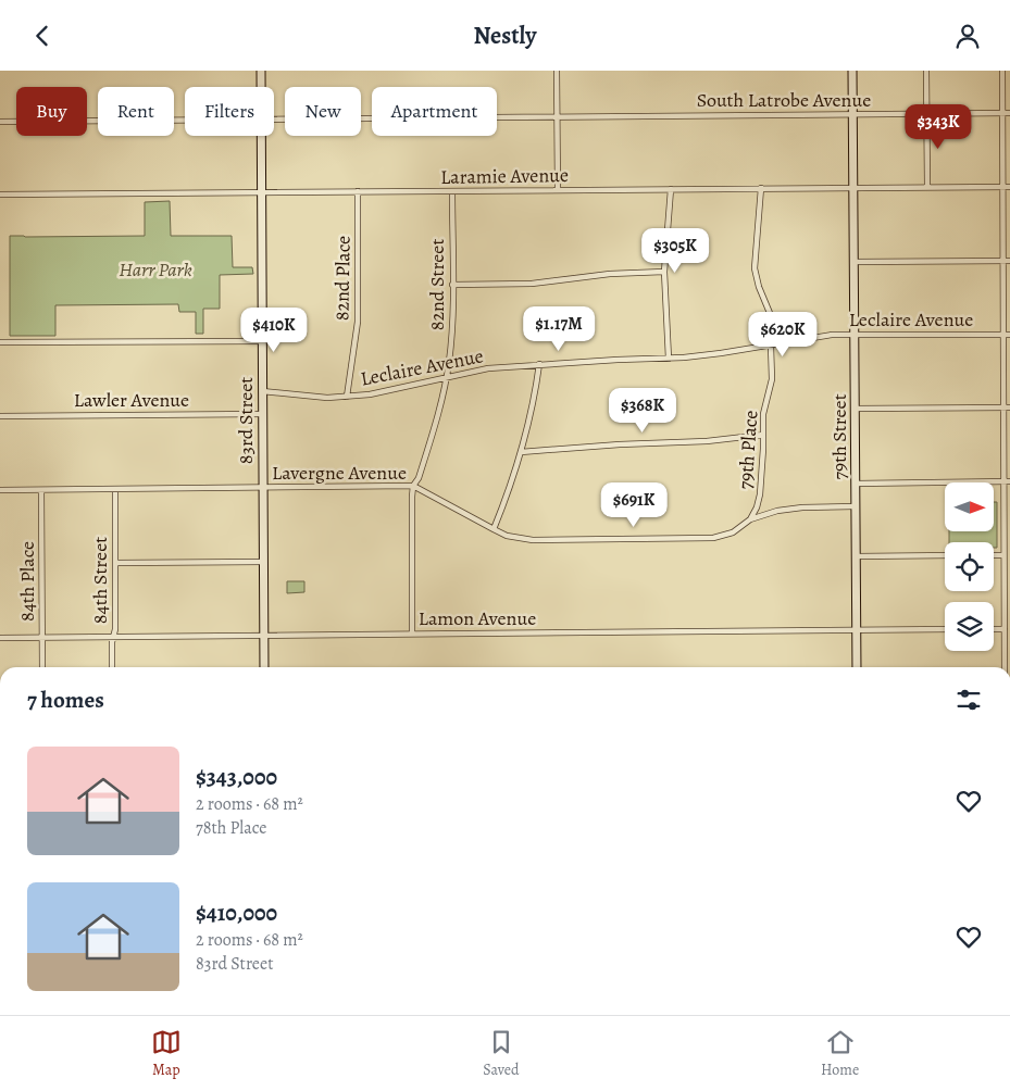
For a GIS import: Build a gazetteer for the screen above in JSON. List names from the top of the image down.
{
  "streets": {
    "main road": ["83rd Street", "79th Street"],
    "street": [
      "South Latrobe Avenue",
      "Laramie Avenue",
      "82nd Place",
      "82nd Street",
      "Leclaire Avenue",
      "Lawler Avenue",
      "79th Place",
      "Lavergne Avenue",
      "84th Street",
      "84th Place",
      "Lamon Avenue"
    ]
  },
  "crossings": [
    ["South Latrobe Avenue", "79th Street"],
    ["Laramie Avenue", "82nd Place"],
    ["Laramie Avenue", "82nd Street"],
    ["Laramie Avenue", "83rd Street"],
    ["Laramie Avenue", "79th Street"],
    ["Laramie Avenue", "79th Place"],
    ["82nd Place", "Leclaire Avenue"],
    ["82nd Street", "Leclaire Avenue"],
    ["82nd Street", "Lavergne Avenue"],
    ["82nd Street", "Lamon Avenue"],
    ["Leclaire Avenue", "83rd Street"],
    ["Leclaire Avenue", "79th Street"],
    ["Leclaire Avenue", "79th Place"],
    ["Lawler Avenue", "83rd Street"],
    ["83rd Street", "Lavergne Avenue"],
    ["83rd Street", "Lamon Avenue"],
    ["79th Street", "Lavergne Avenue"],
    ["79th Street", "Lamon Avenue"],
    ["79th Place", "Lavergne Avenue"],
    ["Lavergne Avenue", "84th Street"],
    ["Lavergne Avenue", "84th Place"],
    ["84th Street", "Lamon Avenue"],
    ["84th Place", "Lamon Avenue"]
  ],
  "parks": ["Harr Park"],
  "north": "right",
  "page": {
    "header": "Nestly",
    "chip": [
      "Buy",
      "Rent",
      "Filters",
      "New",
      "Apartment"
    ],
    "price": [
      "$343K",
      "$305K",
      "$1.17M",
      "$410K",
      "$620K",
      "$368K",
      "$691K"
    ],
    "heading": "7 homes",
    "list": [
      {
        "name": "$343,000",
        "note": "2 rooms · 68 m² · 78th Place"
      },
      {
        "name": "$410,000",
        "note": "2 rooms · 68 m² · 83rd Street"
      }
    ],
    "tabs": ["Map", "Saved", "Home"]
  }
}
